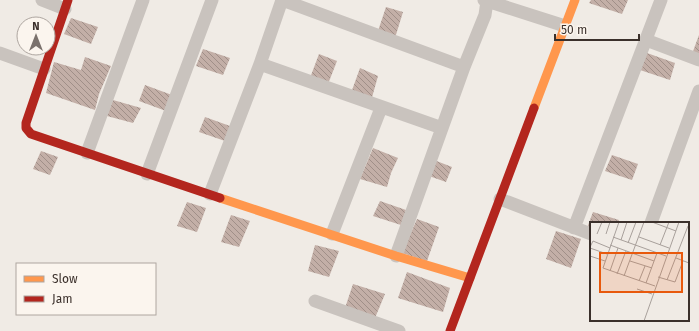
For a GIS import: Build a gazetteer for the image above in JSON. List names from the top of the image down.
{
  "legend": ["Slow", "Jam"],
  "scale_bar": "50 m",
  "north": "top"
}
